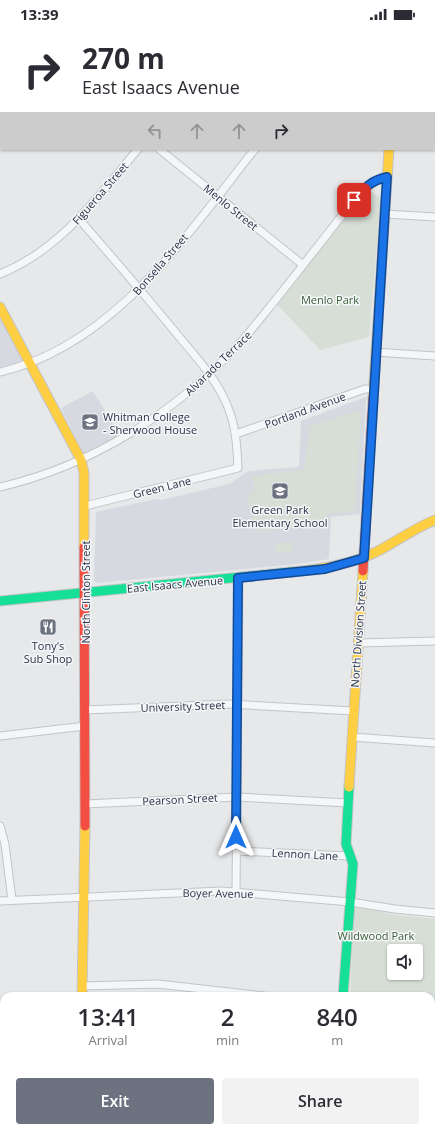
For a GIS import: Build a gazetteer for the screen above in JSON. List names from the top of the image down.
{
  "streets": {
    "street": [
      "Figueroa Street",
      "Menlo Street",
      "Bonsella Street",
      "Alvarado Terrace",
      "Portland Avenue",
      "Green Lane",
      "East Isaacs Avenue",
      "North Clinton Street",
      "North Division Street",
      "University Street",
      "Pearson Street",
      "Lennon Lane",
      "Boyer Avenue"
    ]
  },
  "crossings": [
    ["Menlo Street", "Bonsella Street"],
    ["Menlo Street", "Alvarado Terrace"],
    ["Bonsella Street", "North Clinton Street"],
    ["Alvarado Terrace", "North Clinton Street"],
    ["Alvarado Terrace", "North Division Street"],
    ["Portland Avenue", "Green Lane"],
    ["Portland Avenue", "North Division Street"],
    ["Green Lane", "North Clinton Street"],
    ["East Isaacs Avenue", "North Clinton Street"],
    ["East Isaacs Avenue", "North Division Street"],
    ["North Clinton Street", "University Street"],
    ["North Clinton Street", "Pearson Street"],
    ["North Clinton Street", "Boyer Avenue"],
    ["North Division Street", "University Street"],
    ["North Division Street", "Pearson Street"],
    ["North Division Street", "Lennon Lane"],
    ["North Division Street", "Boyer Avenue"]
  ],
  "parks": ["Menlo Park", "Wildwood Park"],
  "places": {
    "school or university": ["Whitman College - Sherwood House", "Green Park Elementary School"],
    "restaurant": ["Tony's Sub Shop"]
  },
  "page": {
    "status": "13:39",
    "turn": ["270 m", "East Isaacs Avenue"],
    "eta": [
      "13:41",
      "Arrival",
      "2",
      "min",
      "840",
      "m"
    ],
    "buttons": ["Exit", "Share"]
  }
}
